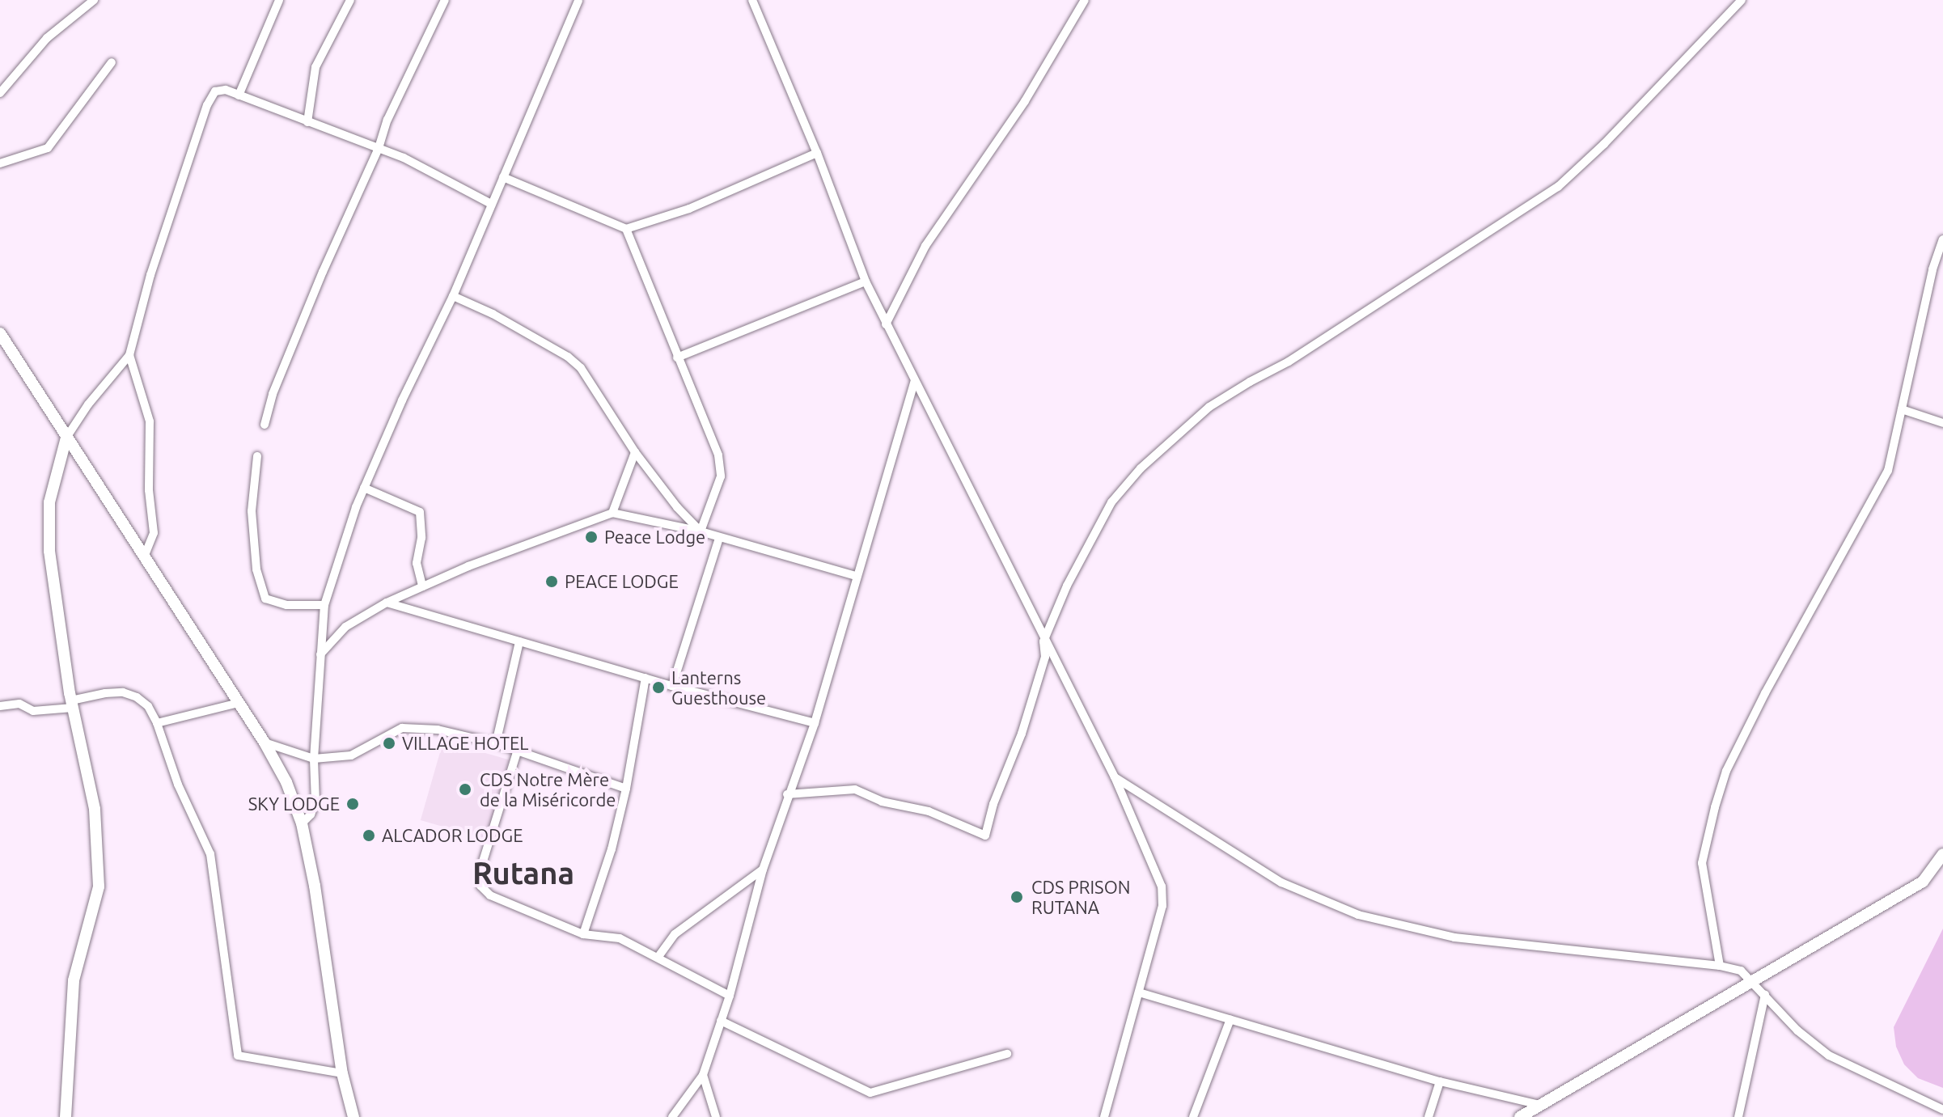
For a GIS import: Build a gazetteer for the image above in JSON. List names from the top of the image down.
{
  "districts": ["Rutana"],
  "places": [
    "Peace Lodge",
    "PEACE LODGE",
    "Lanterns Guesthouse",
    "VILLAGE HOTEL",
    "CDS Notre Mère de la Miséricorde",
    "SKY LODGE",
    "ALCADOR LODGE",
    "CDS PRISON RUTANA"
  ]
}
